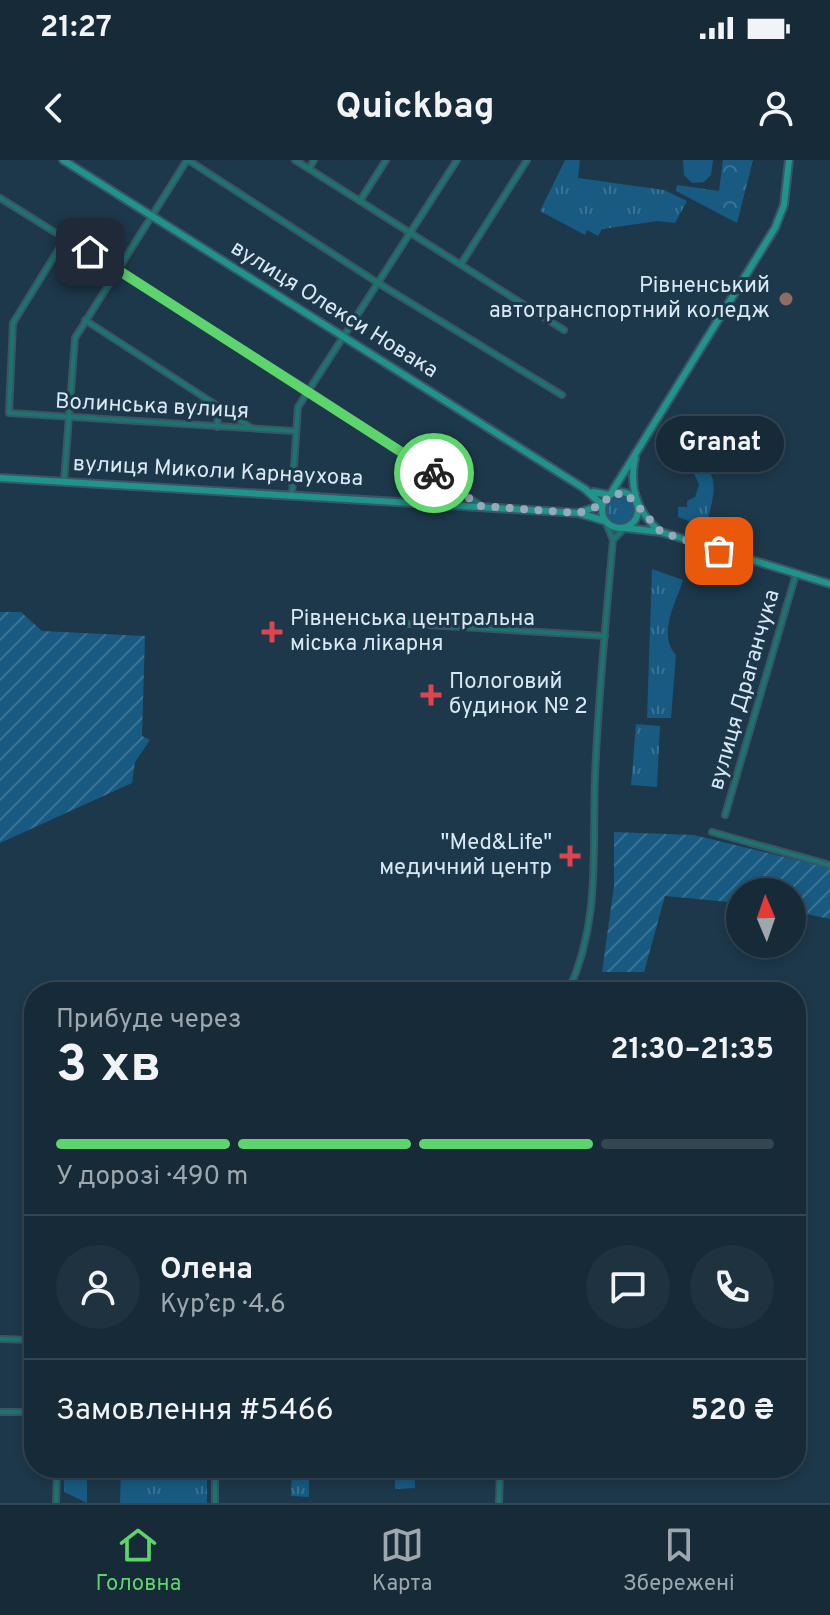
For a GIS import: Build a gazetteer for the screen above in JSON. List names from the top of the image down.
{
  "streets": {
    "main road": ["вулиця Олекси Новака", "вулиця Миколи Карнаухова"],
    "street": ["Волинська вулиця", "вулиця Драганчука"]
  },
  "crossings": [
    ["вулиця Олекси Новака", "вулиця Миколи Карнаухова"]
  ],
  "places": {
    "other": ["Рівненський автотранспортний коледж", "Granat"],
    "health": ["Рівненська центральна міська лікарня", "Пологовий будинок № 2", "\"Med&Life\" медичний центр"]
  },
  "north": "top",
  "page": {
    "status": "21:27",
    "header": "Quickbag",
    "bubble": "Granat",
    "heading": ["3 хв", "Прибуде через", "21:30–21:35"],
    "panel": [
      "Олена",
      "Кур’єр · 4.6",
      "Замовлення #5466",
      "520 ₴"
    ],
    "bar": "У дорозі · 490 m",
    "tabs": ["Головна", "Карта", "Збережені"]
  }
}
